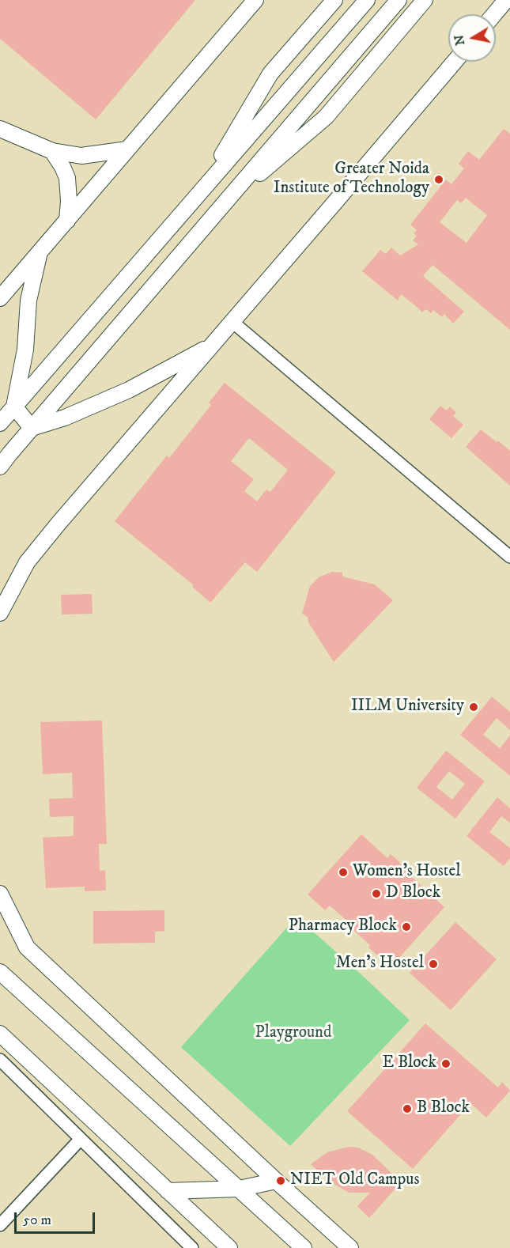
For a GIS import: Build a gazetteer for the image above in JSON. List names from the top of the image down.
{
  "parks": ["Playground"],
  "places": [
    "Greater Noida Institute of Technology",
    "IILM University",
    "Women's Hostel",
    "D Block",
    "Pharmacy Block",
    "Men's Hostel",
    "E Block",
    "B Block",
    "NIET Old Campus"
  ],
  "scale_bar": "50 m",
  "north": "left"
}
